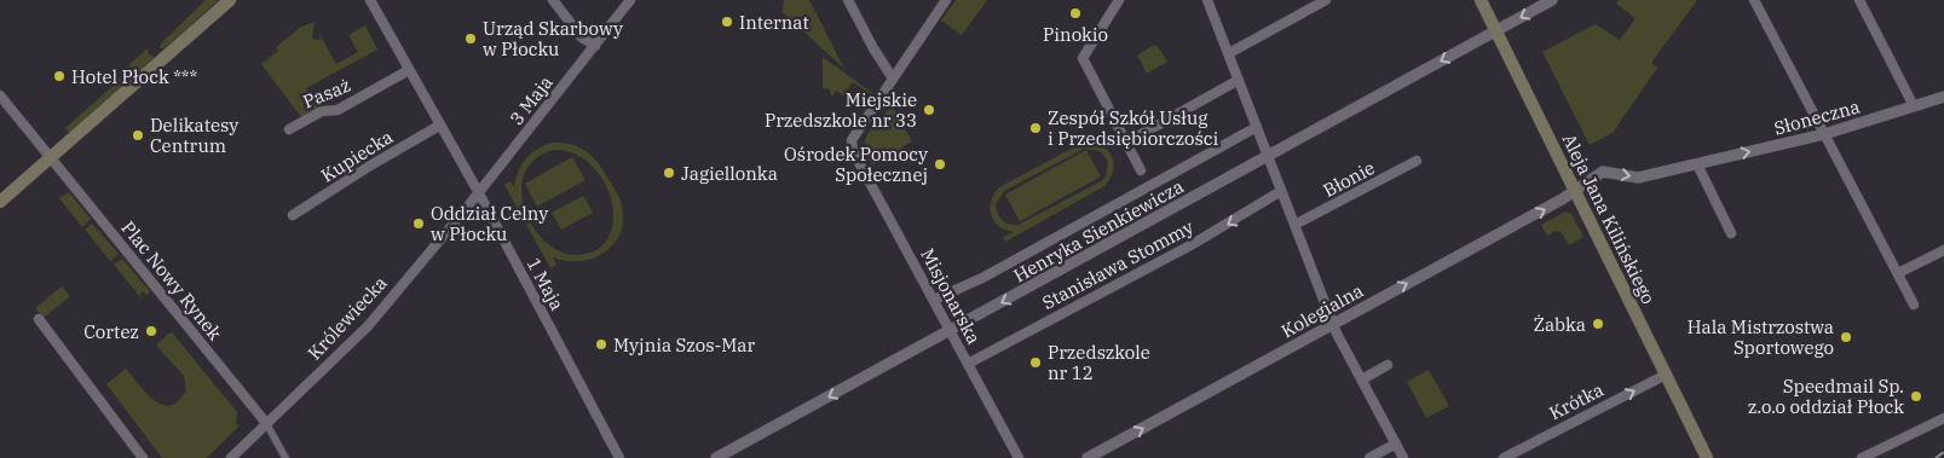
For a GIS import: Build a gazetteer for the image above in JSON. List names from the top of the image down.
{
  "streets": {
    "main road": ["Aleja Jana Kilińskiego"],
    "street": [
      "Pasaż",
      "3 Maja",
      "Słoneczna",
      "Kupiecka",
      "Błonie",
      "Henryka Sienkiewicza",
      "Stanisława Stommy",
      "Plac Nowy Rynek",
      "1 Maja",
      "Misjonarska",
      "Kolegialna",
      "Królewiecka",
      "Krótka"
    ]
  },
  "crossings": [
    ["Pasaż", "1 Maja"],
    ["3 Maja", "1 Maja"],
    ["3 Maja", "Królewiecka"],
    ["Słoneczna", "Kolegialna"],
    ["Kupiecka", "1 Maja"],
    ["Aleja Jana Kilińskiego", "Henryka Sienkiewicza"],
    ["Aleja Jana Kilińskiego", "Kolegialna"],
    ["Aleja Jana Kilińskiego", "Krótka"],
    ["Henryka Sienkiewicza", "Misjonarska"],
    ["Stanisława Stommy", "Misjonarska"],
    ["Plac Nowy Rynek", "Królewiecka"],
    ["1 Maja", "Królewiecka"]
  ],
  "one_way": ["Słoneczna", "Kolegialna", "Krótka"],
  "places": [
    "Pinokio",
    "Internat",
    "Urząd Skarbowy w Płocku",
    "Hotel Płock ***",
    "Miejskie Przedszkole nr 33",
    "Zespół Szkół Usług i Przedsiębiorczości",
    "Delikatesy Centrum",
    "Ośrodek Pomocy Społecznej",
    "Jagiellonka",
    "Oddział Celny w Płocku",
    "Żabka",
    "Cortez",
    "Hala Mistrzostwa Sportowego",
    "Myjnia Szos-Mar",
    "Przedszkole nr 12",
    "Speedmail Sp. z.o.o oddział Płock"
  ]
}
